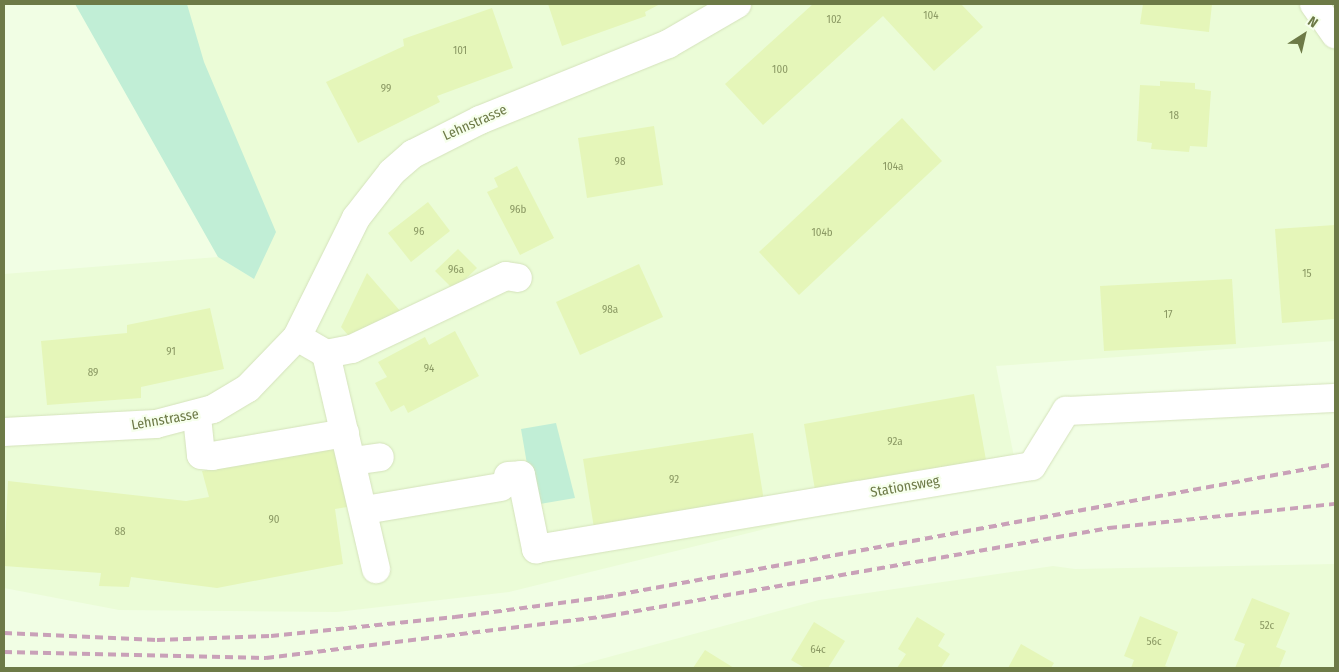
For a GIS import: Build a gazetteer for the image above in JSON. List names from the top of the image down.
{
  "streets": {
    "street": ["Lehnstrasse", "Stationsweg"]
  },
  "house_numbers": [
    "104",
    "102",
    "101",
    "100",
    "99",
    "18",
    "98",
    "104a",
    "96b",
    "96",
    "104b",
    "96a",
    "15",
    "98a",
    "17",
    "91",
    "94",
    "89",
    "92a",
    "92",
    "90",
    "88",
    "52c",
    "56c",
    "64c"
  ],
  "north": "top right"
}
